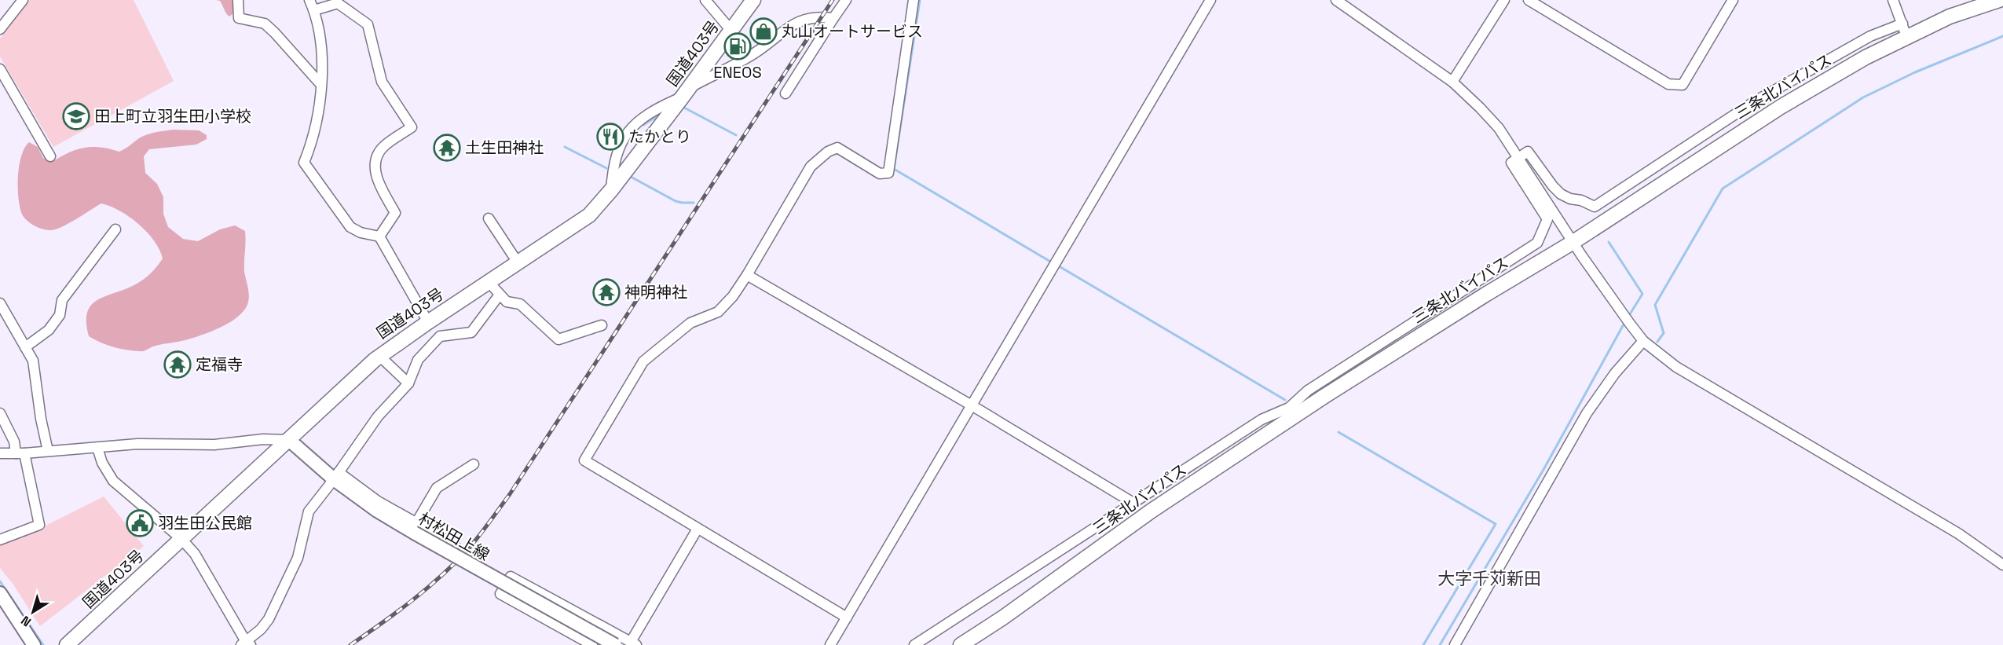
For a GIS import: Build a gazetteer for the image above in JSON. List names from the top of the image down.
{
  "streets": {
    "highway": ["国道403号", "三条北バイパス"],
    "main road": ["村松田上線"]
  },
  "crossings": [
    ["国道403号", "村松田上線"]
  ],
  "districts": ["大字千苅新田"],
  "places": {
    "shop": ["丸山オートサービス"],
    "fuel station": ["ENEOS"],
    "school or university": ["田上町立羽生田小学校"],
    "restaurant": ["たかとり"],
    "temple": ["土生田神社", "神明神社", "定福寺"],
    "public building": ["羽生田公民館"]
  },
  "north": "bottom left"
}
